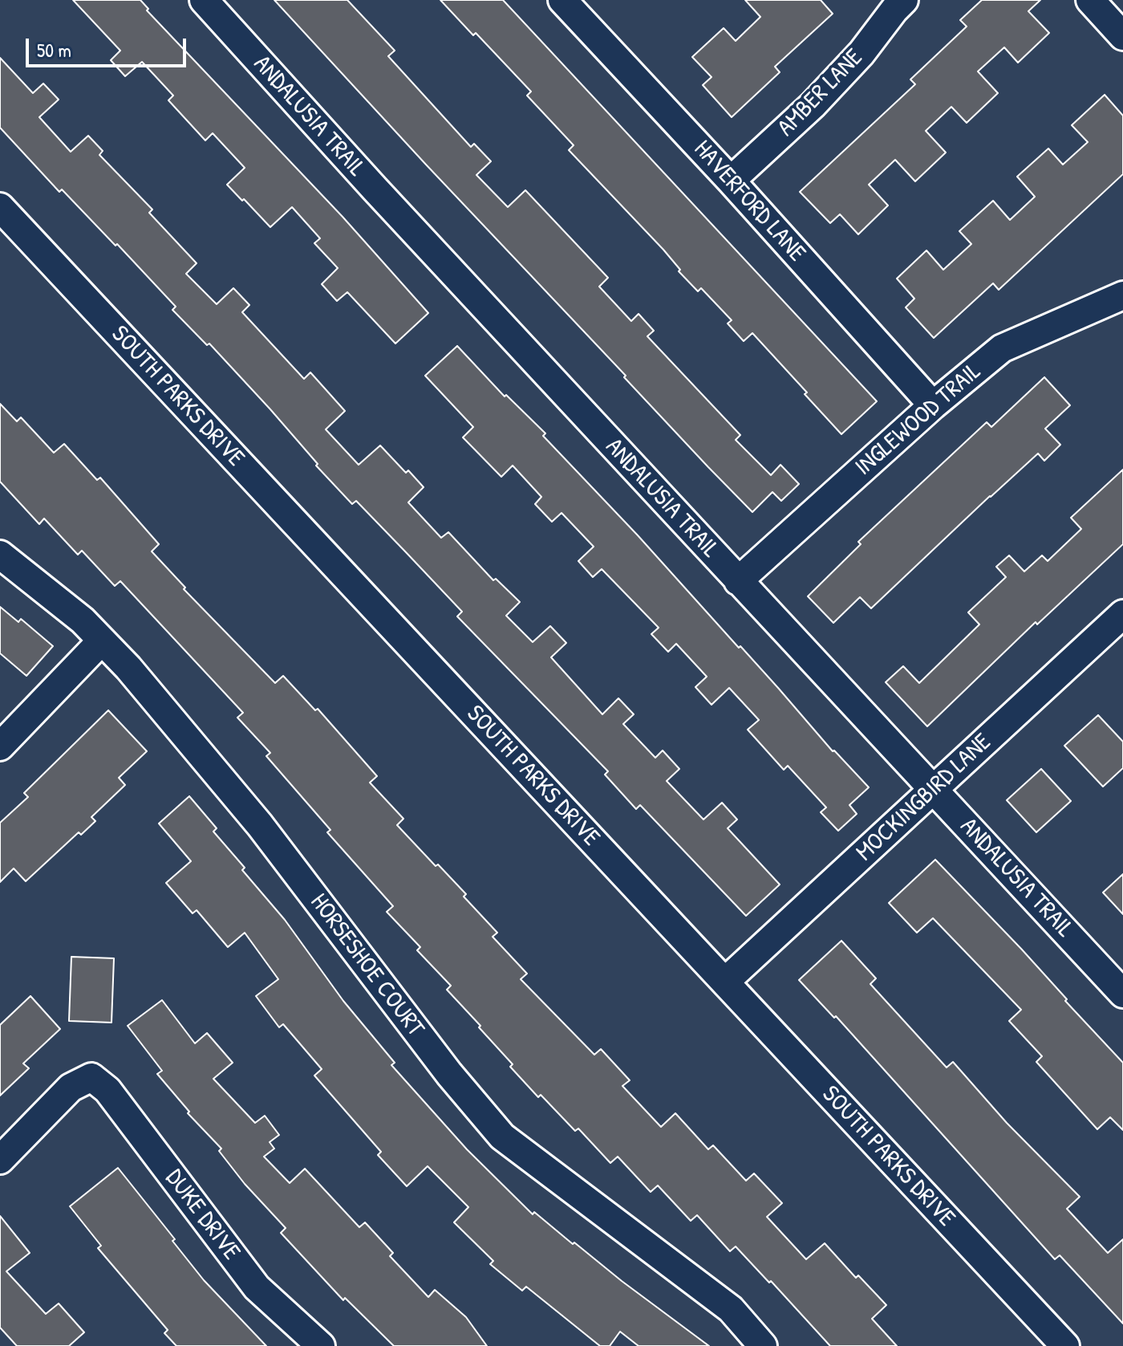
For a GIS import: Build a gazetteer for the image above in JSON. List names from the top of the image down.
{
  "streets": {
    "street": [
      "AMBER LANE",
      "ANDALUSIA TRAIL",
      "HAVERFORD LANE",
      "SOUTH PARKS DRIVE",
      "INGLEWOOD TRAIL",
      "MOCKINGBIRD LANE",
      "HORSESHOE COURT",
      "DUKE DRIVE"
    ]
  },
  "crossings": [
    ["AMBER LANE", "HAVERFORD LANE"],
    ["ANDALUSIA TRAIL", "INGLEWOOD TRAIL"],
    ["ANDALUSIA TRAIL", "MOCKINGBIRD LANE"],
    ["HAVERFORD LANE", "INGLEWOOD TRAIL"],
    ["SOUTH PARKS DRIVE", "MOCKINGBIRD LANE"]
  ],
  "scale_bar": "50 m"
}
